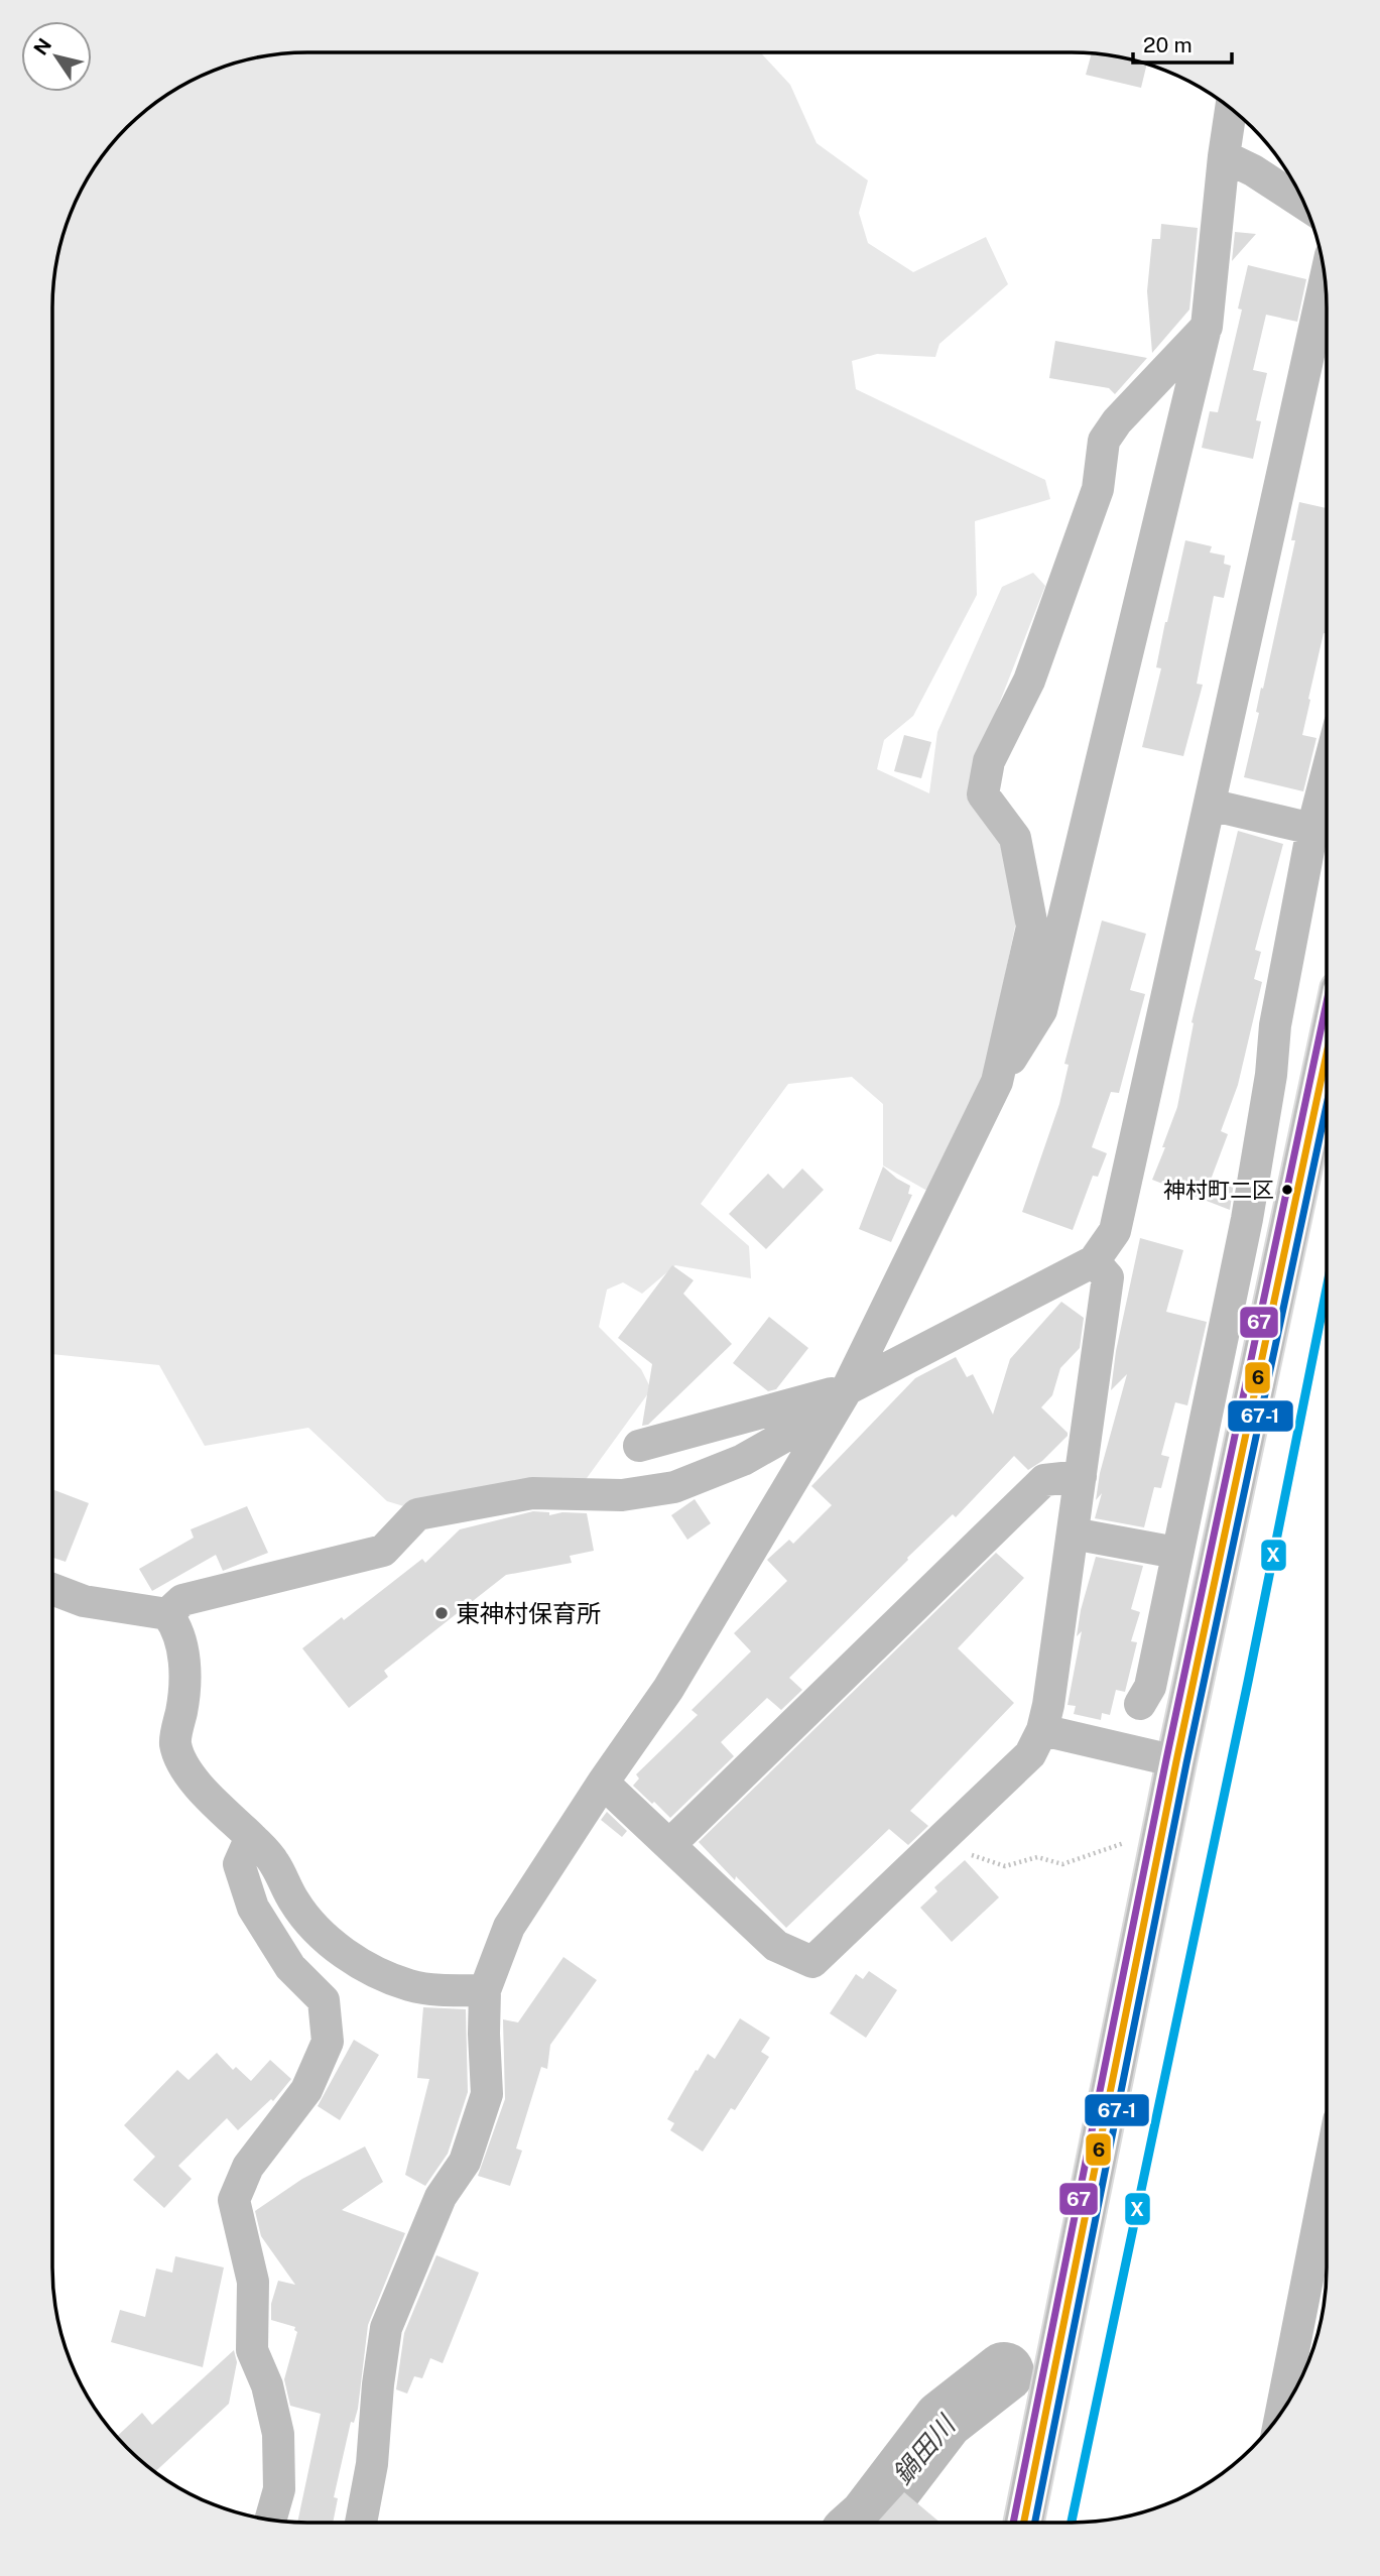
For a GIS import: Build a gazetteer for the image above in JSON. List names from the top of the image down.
{
  "water": ["鍋田川"],
  "places": ["神村町二区", "東神村保育所"],
  "lines": [
    "transit line 67",
    "transit line 6",
    "transit line 67-1",
    "transit line X"
  ],
  "scale_bar": "20 m",
  "north": "top left"
}
